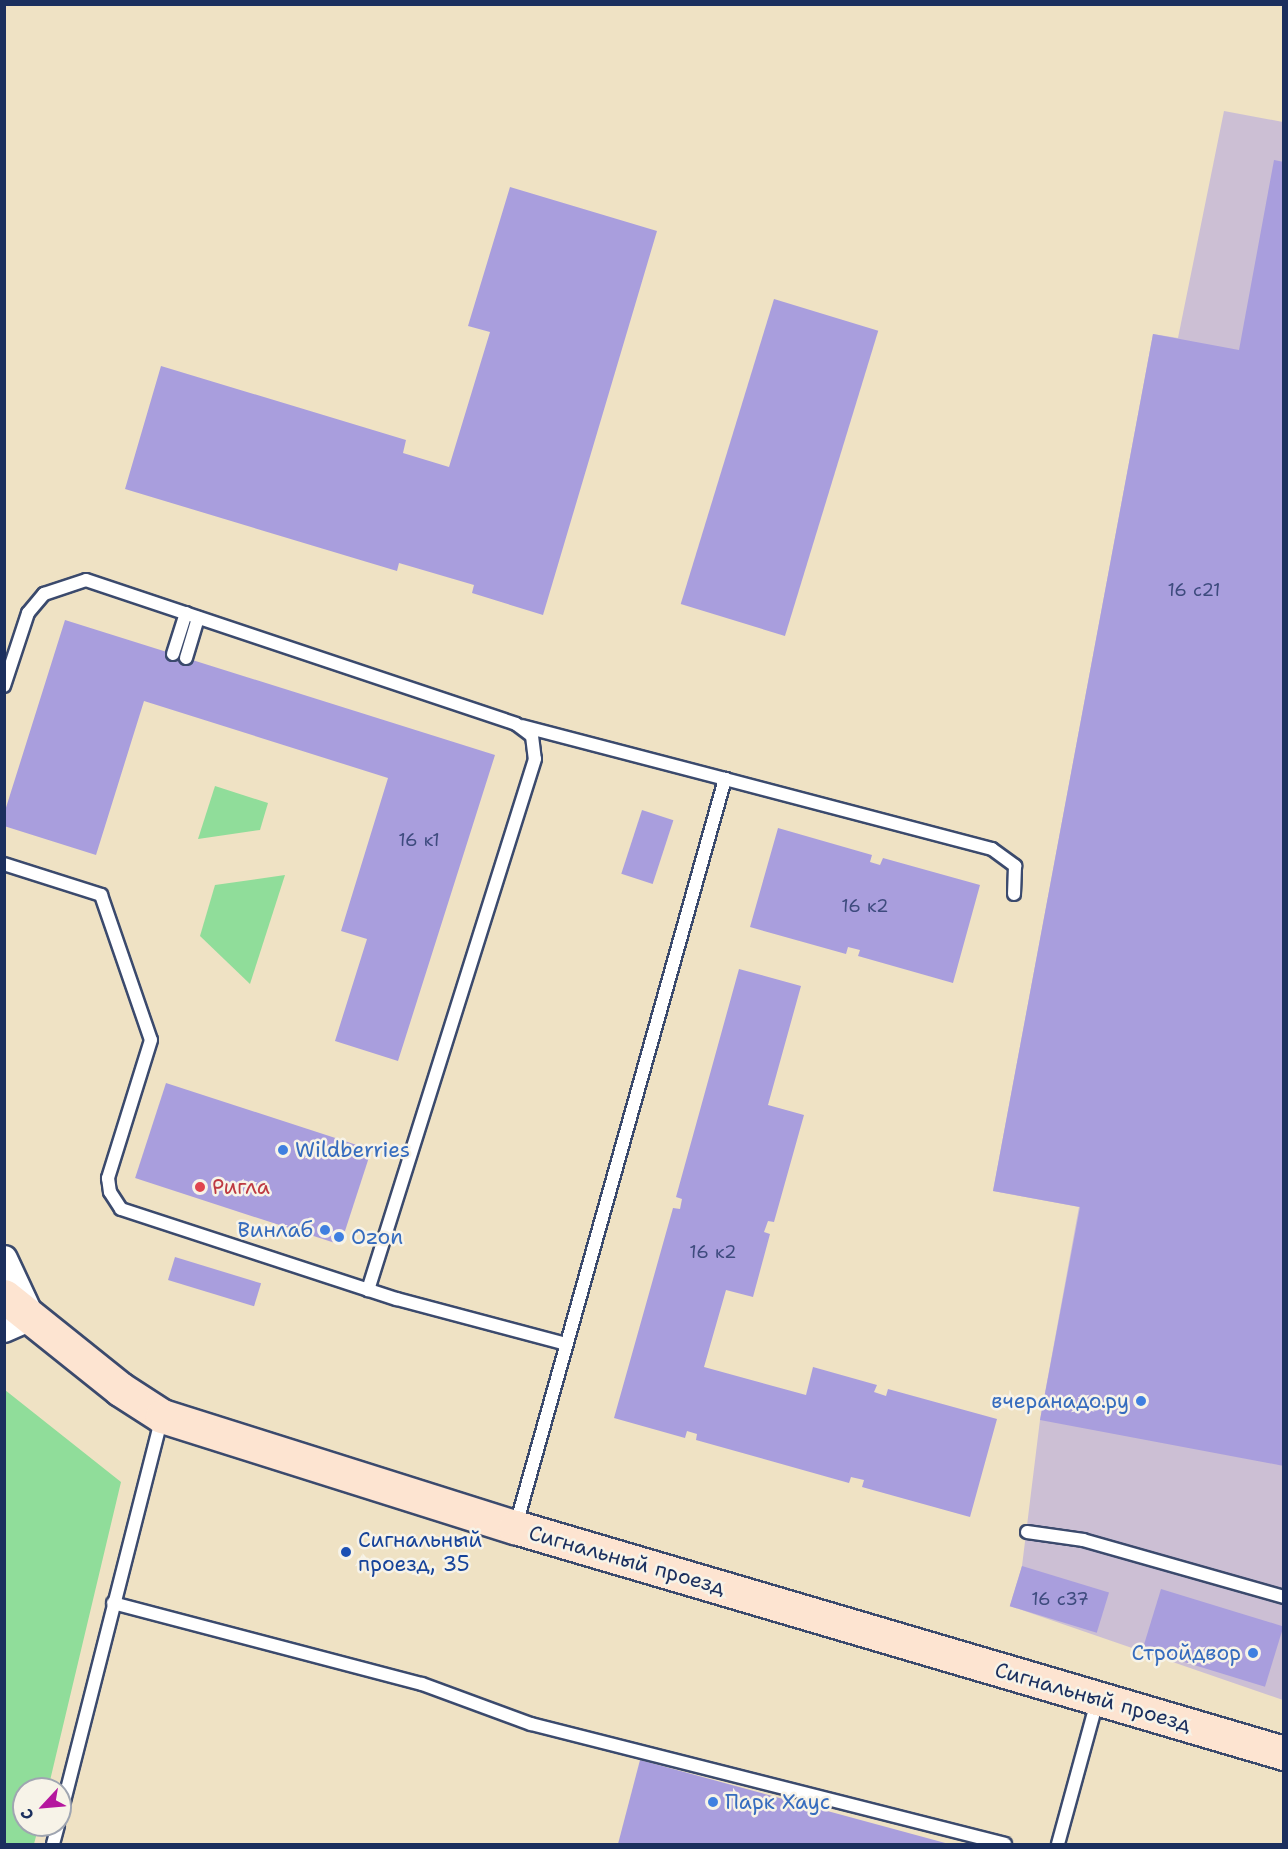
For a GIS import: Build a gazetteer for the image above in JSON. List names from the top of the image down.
{
  "streets": {
    "main road": ["Сигнальный проезд"]
  },
  "places": [
    "Wildberries",
    "Ригла",
    "Винлаб",
    "Ozon",
    "вчеранадо.ру",
    "Сигнальный проезд, 35",
    "Стройдвор",
    "Парк Хаус"
  ],
  "house_numbers": [
    "16 с21",
    "16 к1",
    "16 к2",
    "16 к2",
    "16 с37"
  ],
  "north": "bottom left"
}
